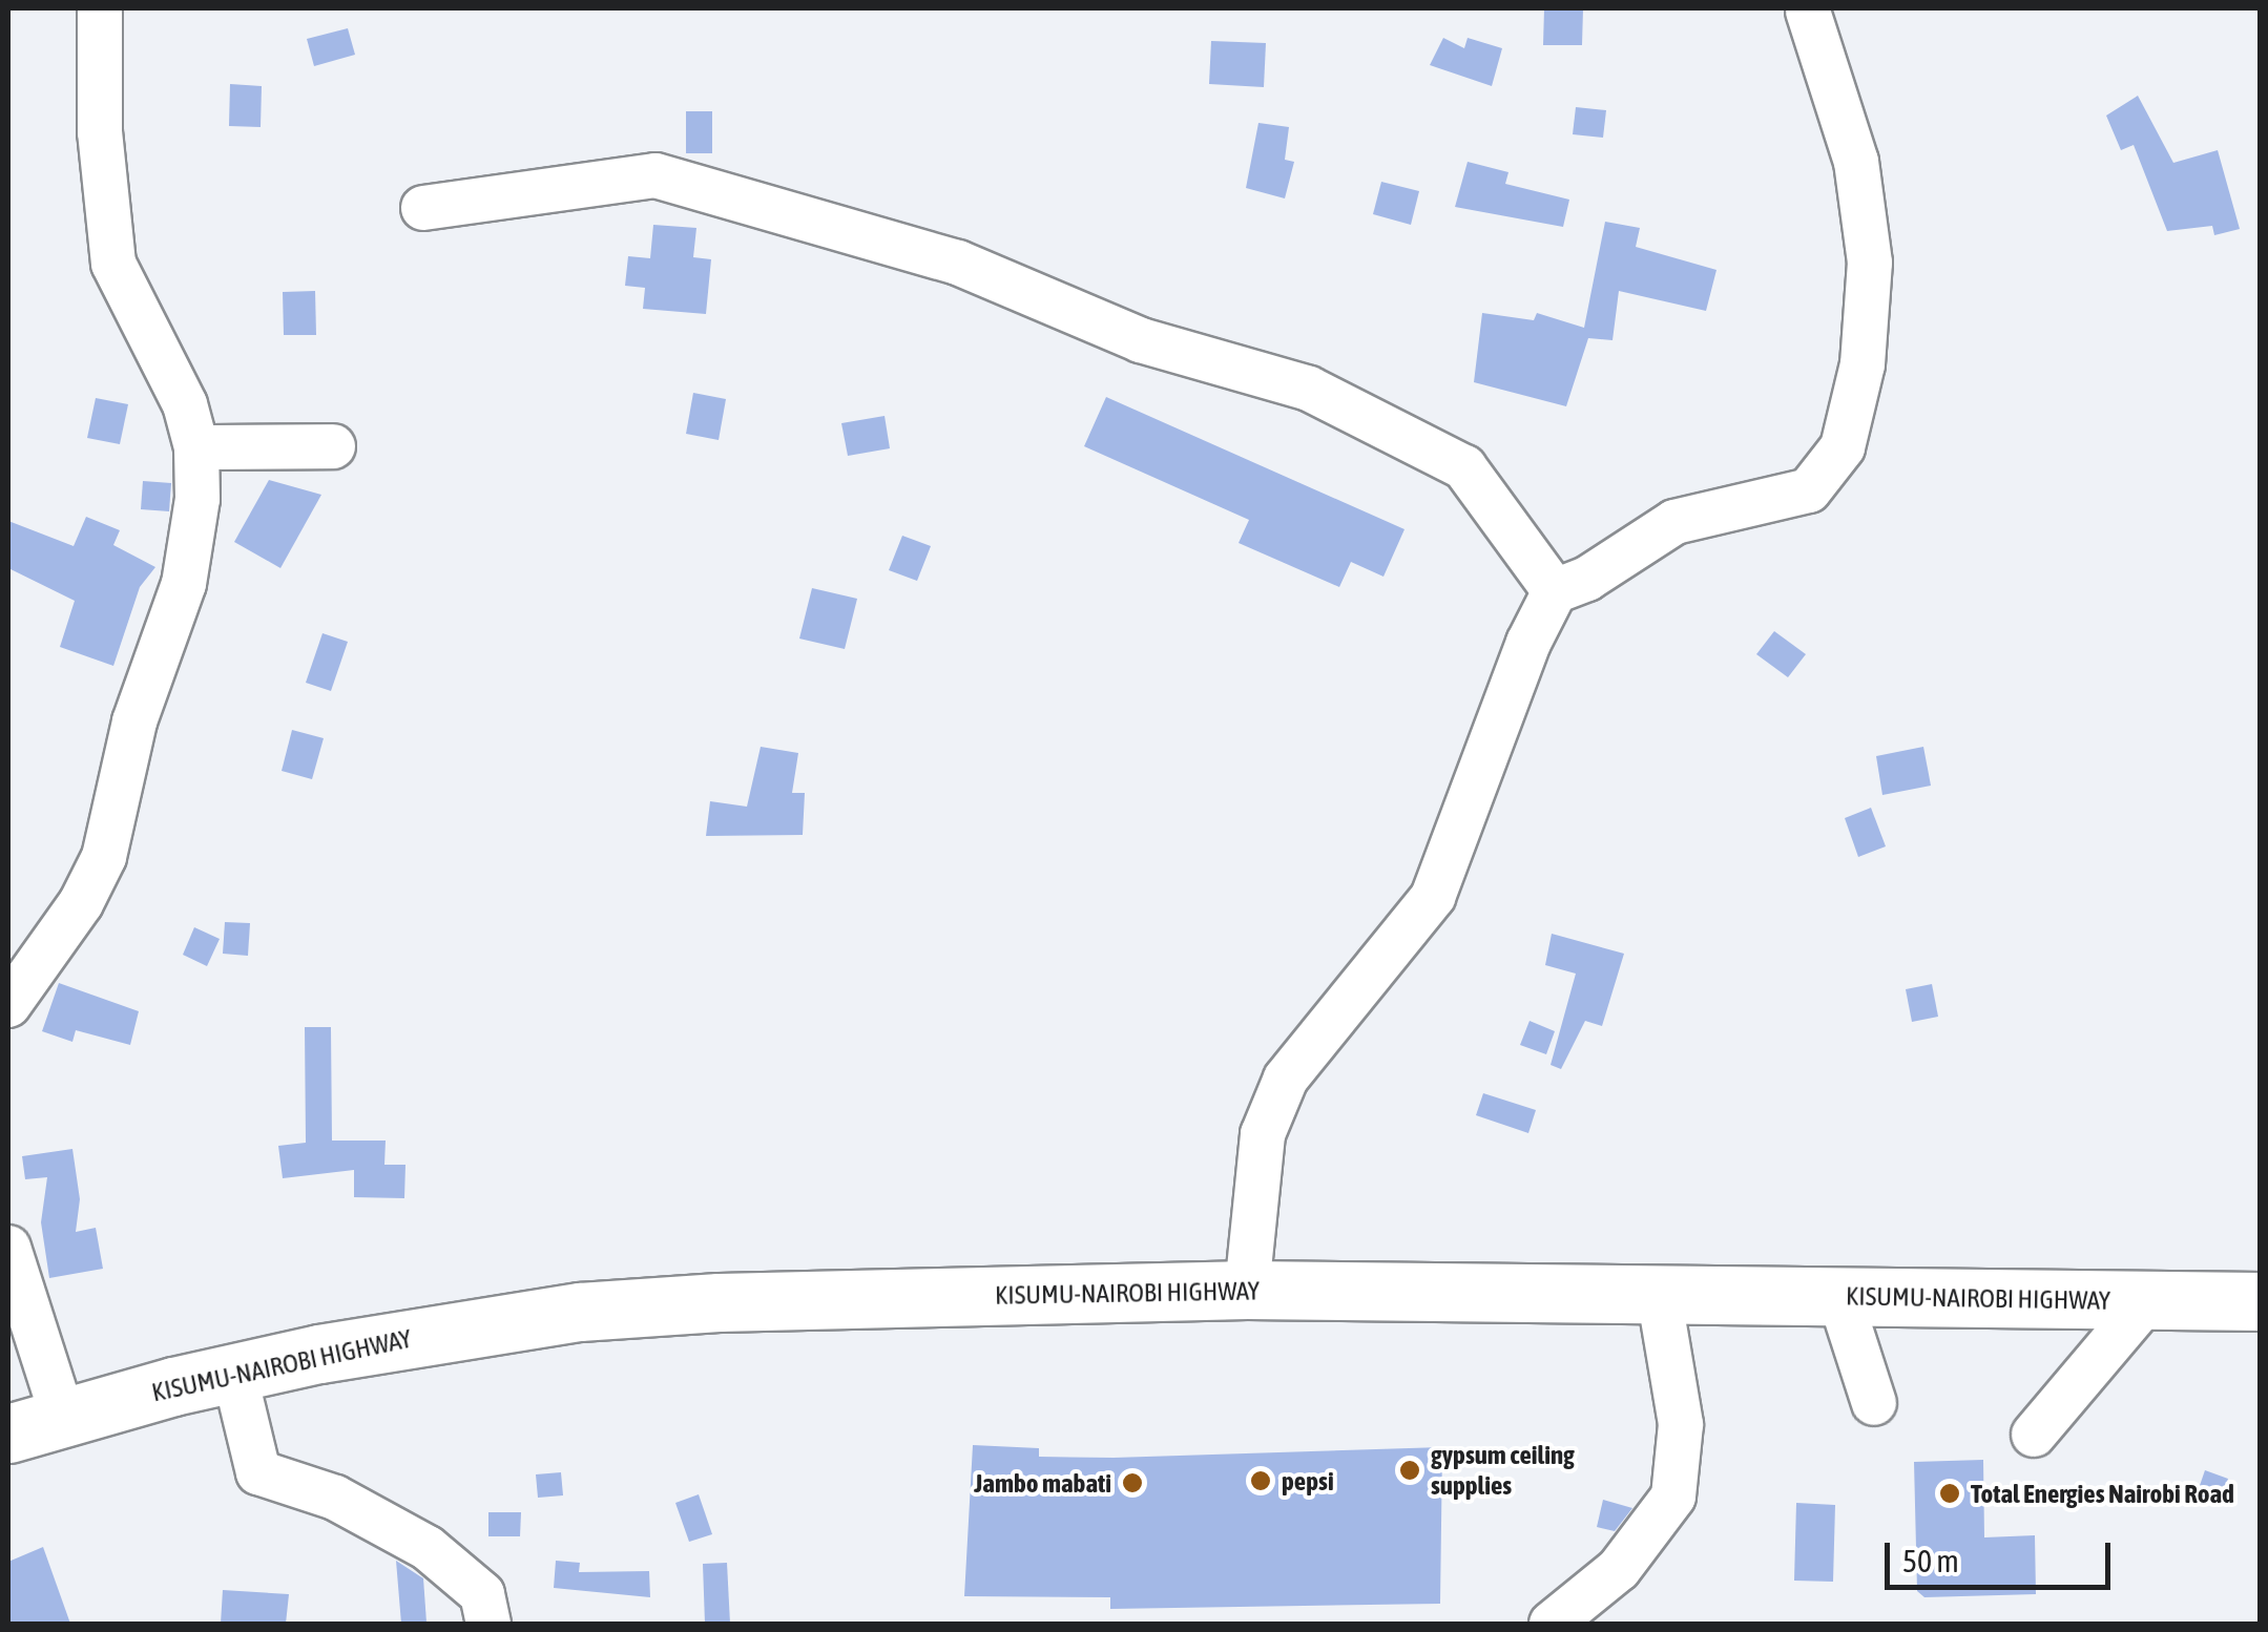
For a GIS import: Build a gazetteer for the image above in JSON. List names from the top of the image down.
{
  "streets": {
    "highway": ["KISUMU-NAIROBI HIGHWAY"]
  },
  "places": [
    "gypsum ceiling supplies",
    "pepsi",
    "Jambo mabati",
    "Total Energies Nairobi Road"
  ],
  "scale_bar": "50 m"
}
